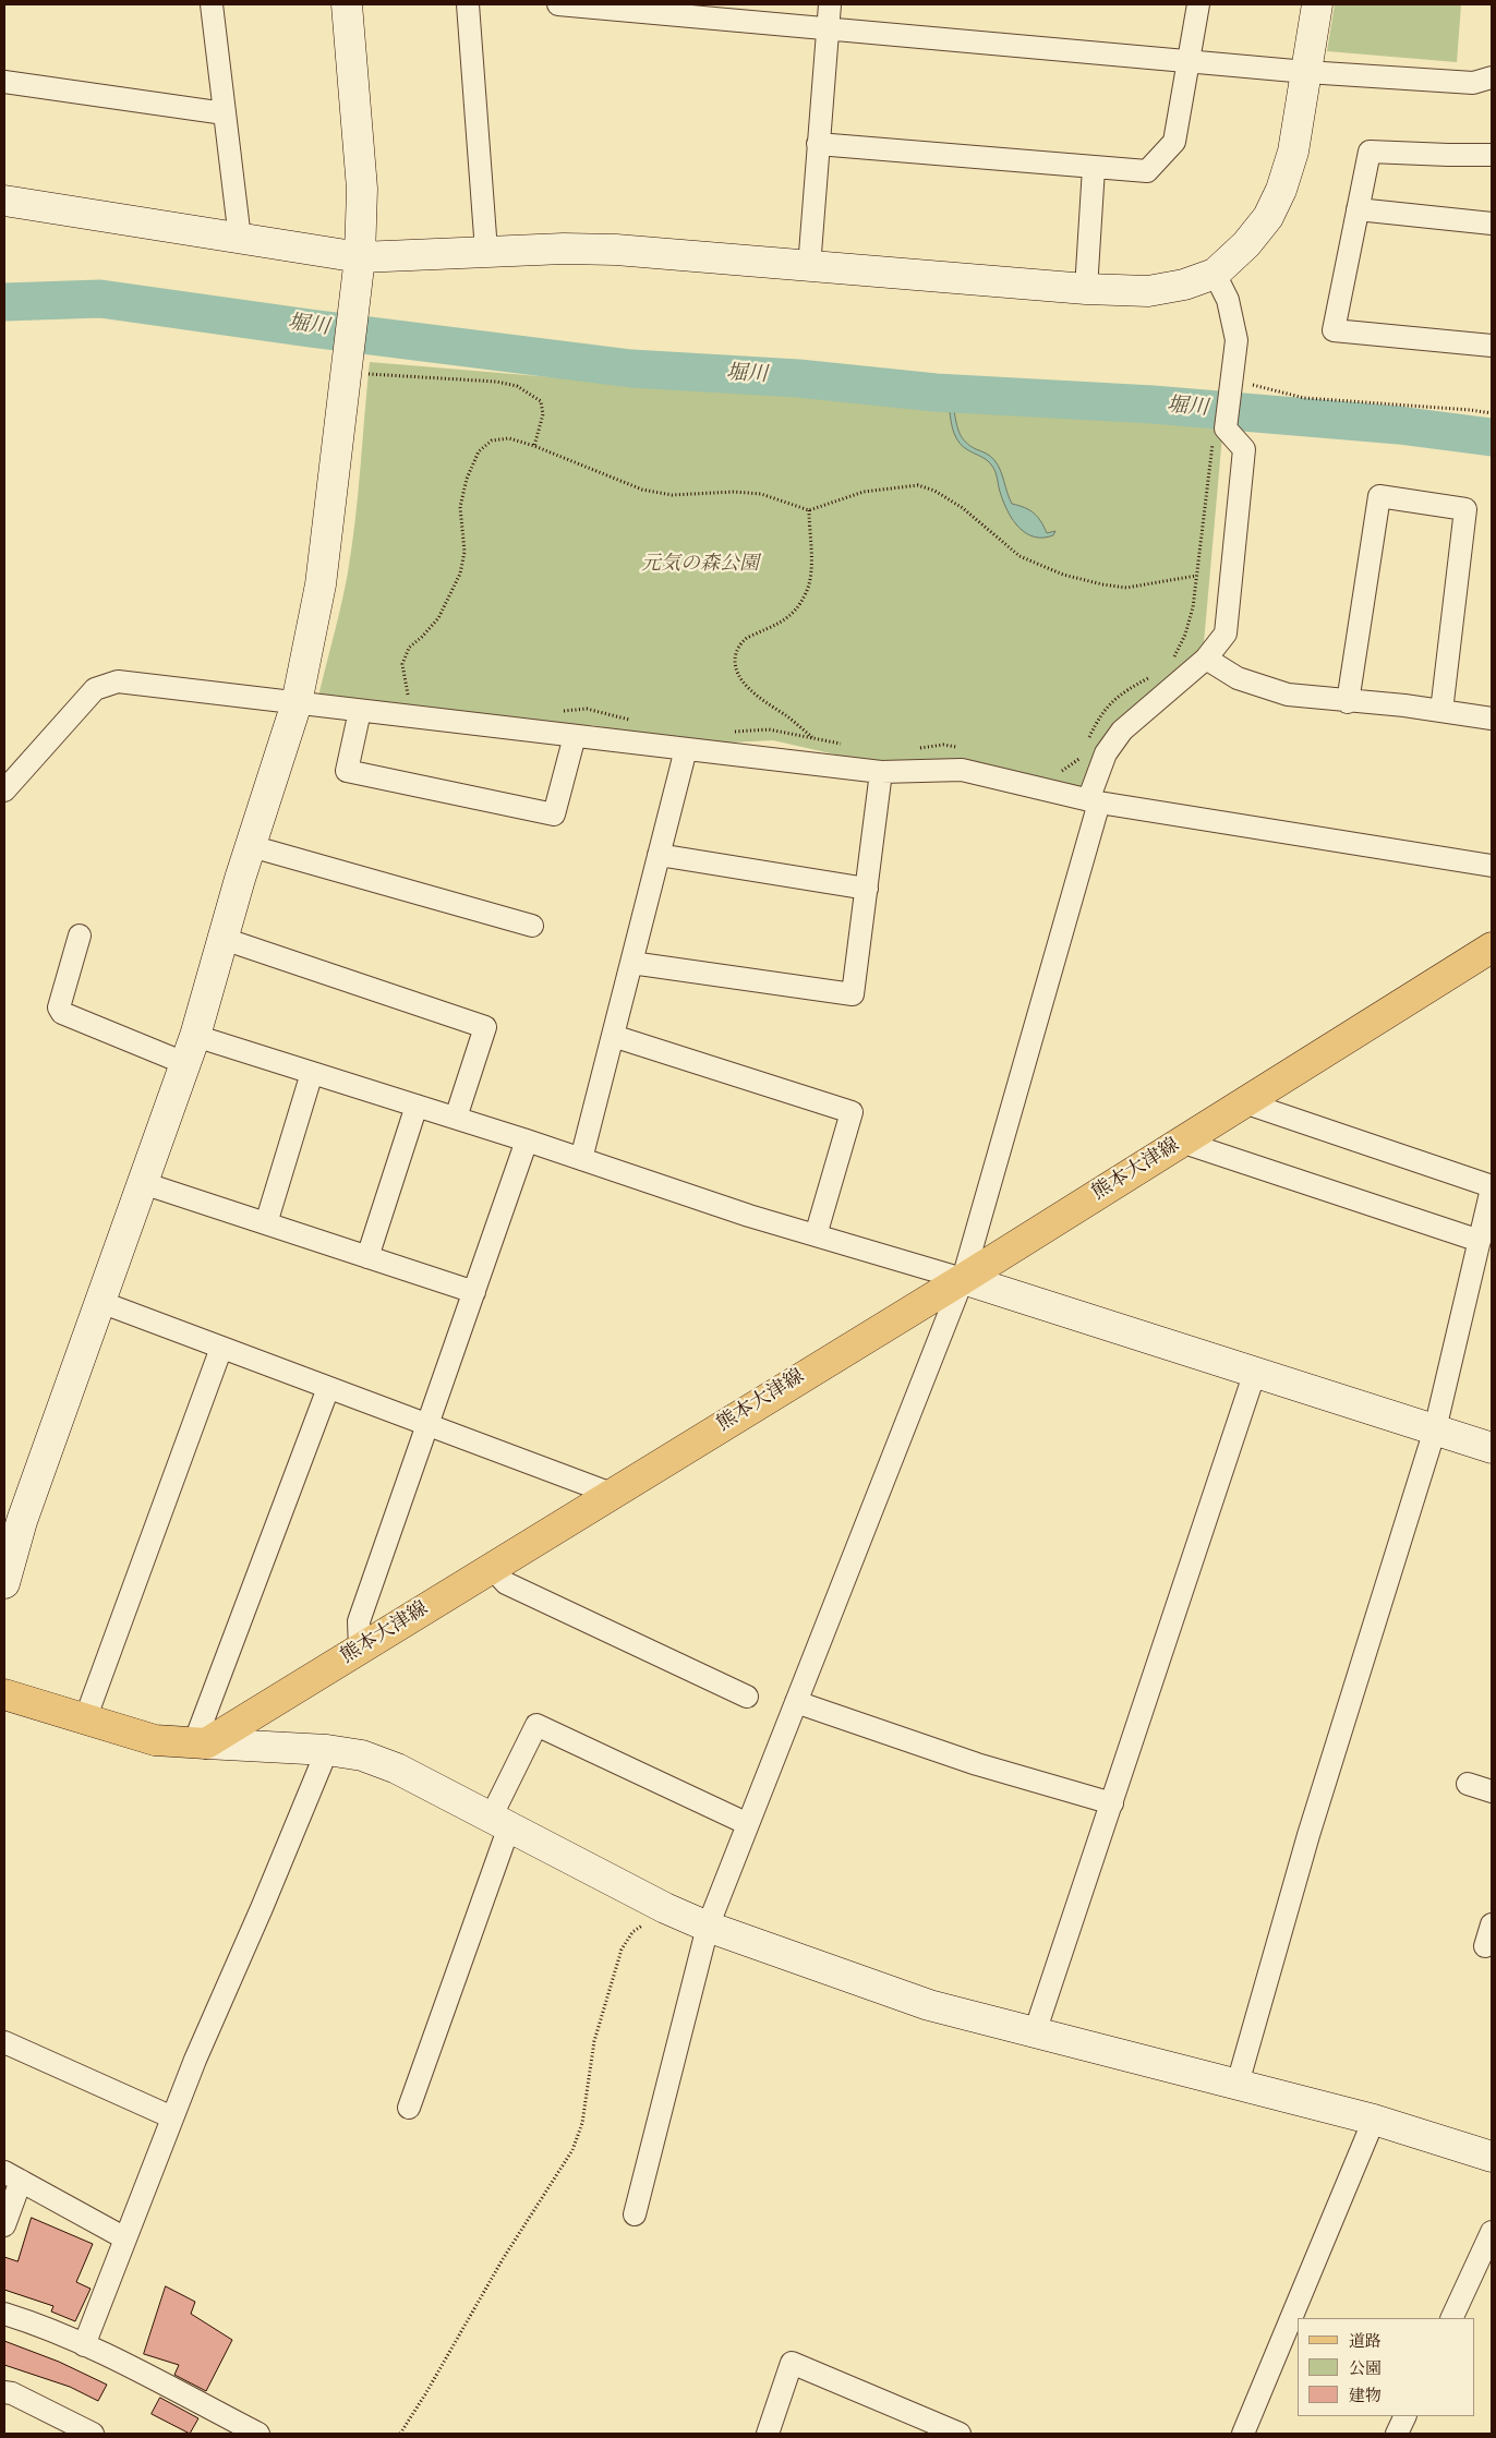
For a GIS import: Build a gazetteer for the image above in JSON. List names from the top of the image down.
{
  "streets": {
    "main road": ["熊本大津線"]
  },
  "water": ["堀川"],
  "parks": ["元気の森公園"],
  "legend": ["道路", "公園", "建物"]
}
